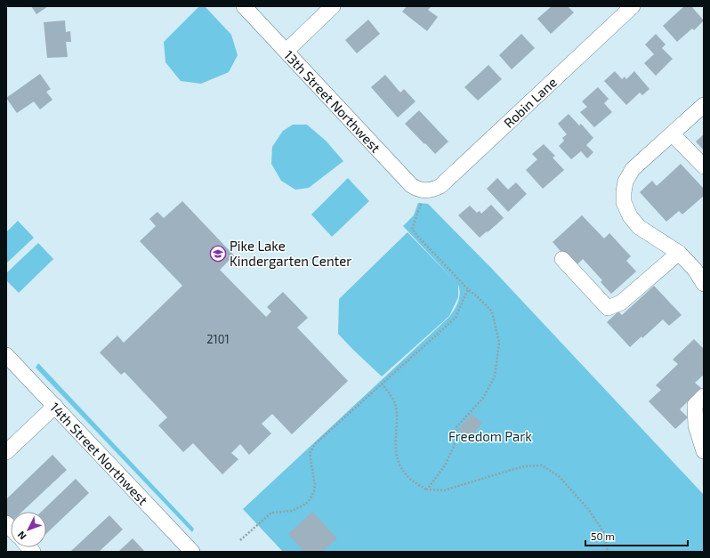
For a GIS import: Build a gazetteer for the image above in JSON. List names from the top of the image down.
{
  "streets": {
    "street": ["13th Street Northwest", "Robin Lane", "14th Street Northwest"]
  },
  "crossings": [
    ["13th Street Northwest", "Robin Lane"]
  ],
  "parks": ["Freedom Park"],
  "places": {
    "school or university": ["Pike Lake Kindergarten Center"]
  },
  "house_numbers": ["2101"],
  "scale_bar": "50 m",
  "north": "bottom left"
}
